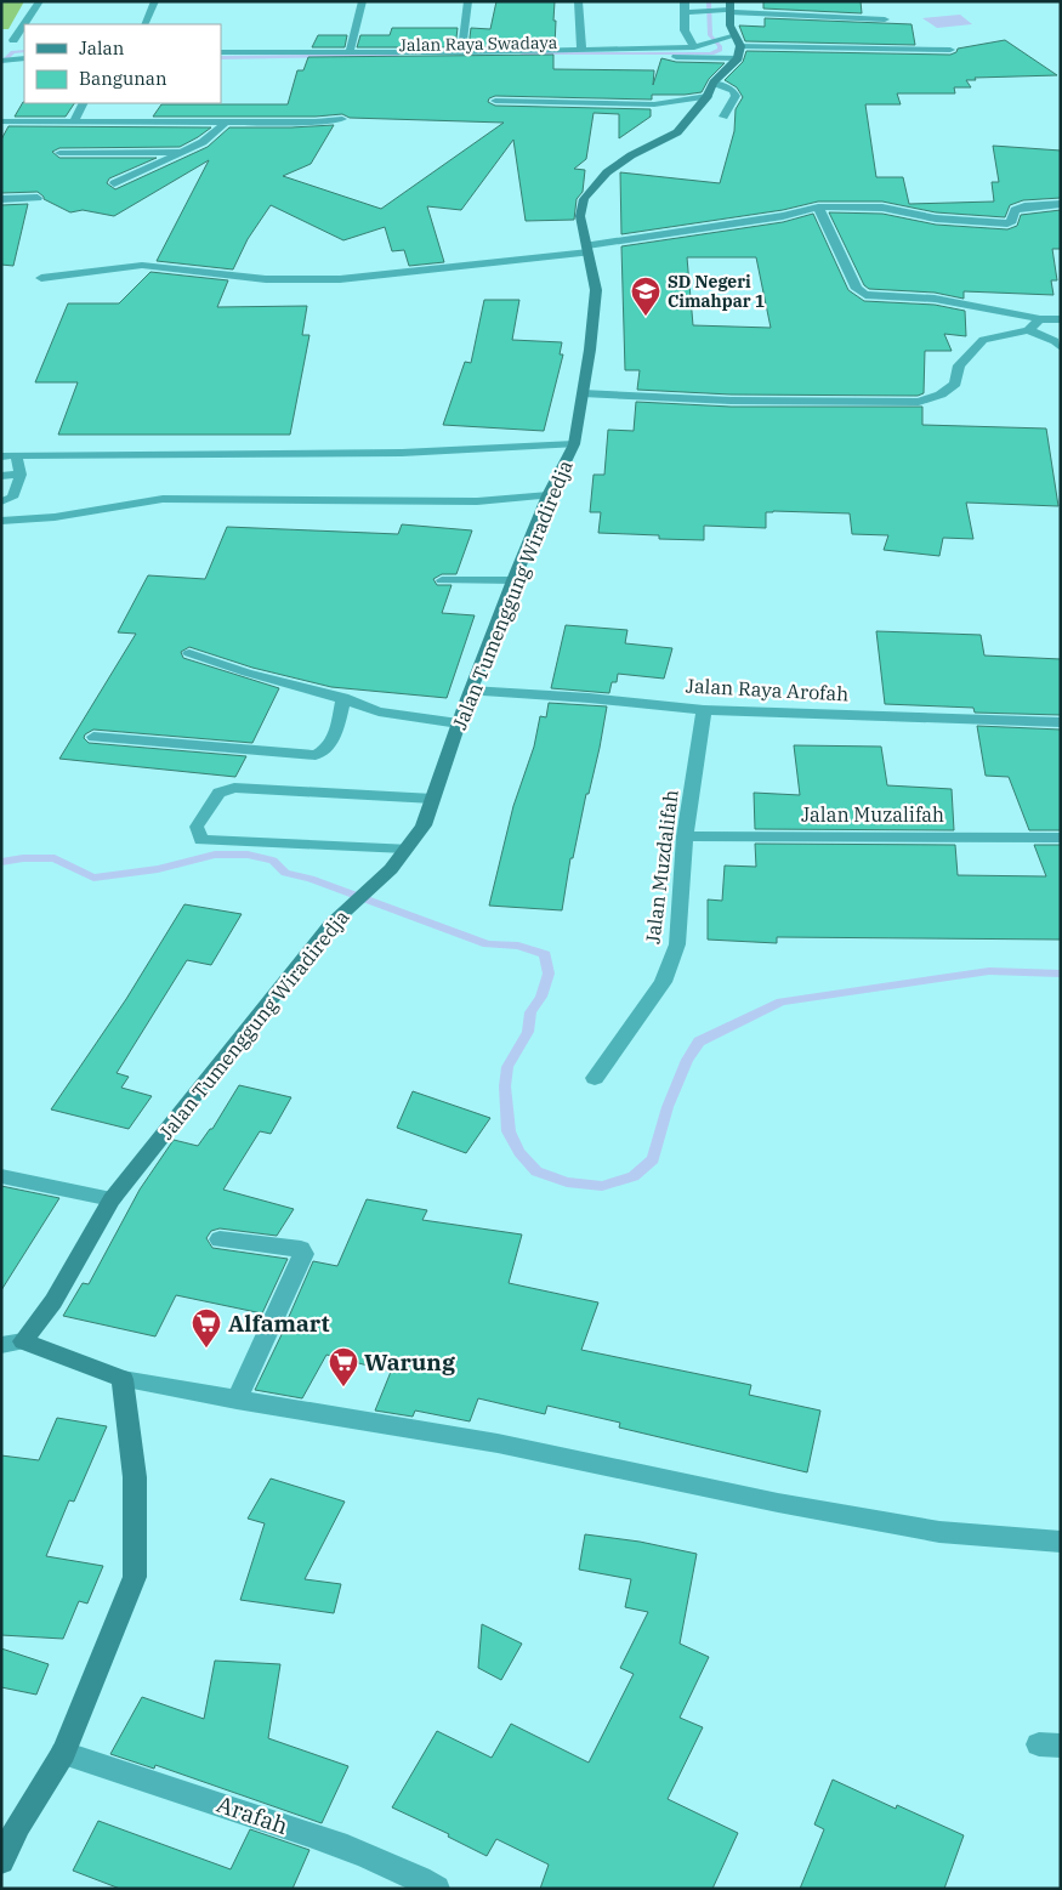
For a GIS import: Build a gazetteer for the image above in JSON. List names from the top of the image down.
{
  "streets": {
    "street": [
      "Jalan Raya Swadaya",
      "Jalan Tumenggung Wiradiredja",
      "Jalan Raya Arofah",
      "Jalan Muzalifah",
      "Jalan Muzdalifah",
      "Arafah"
    ]
  },
  "crossings": [
    ["Jalan Raya Swadaya", "Jalan Tumenggung Wiradiredja"],
    ["Jalan Tumenggung Wiradiredja", "Jalan Raya Arofah"],
    ["Jalan Raya Arofah", "Jalan Muzdalifah"],
    ["Jalan Muzalifah", "Jalan Muzdalifah"]
  ],
  "places": {
    "school or university": ["SD Negeri Cimahpar 1"],
    "supermarket": ["Alfamart", "Warung"]
  },
  "legend": ["Jalan", "Bangunan"]
}
